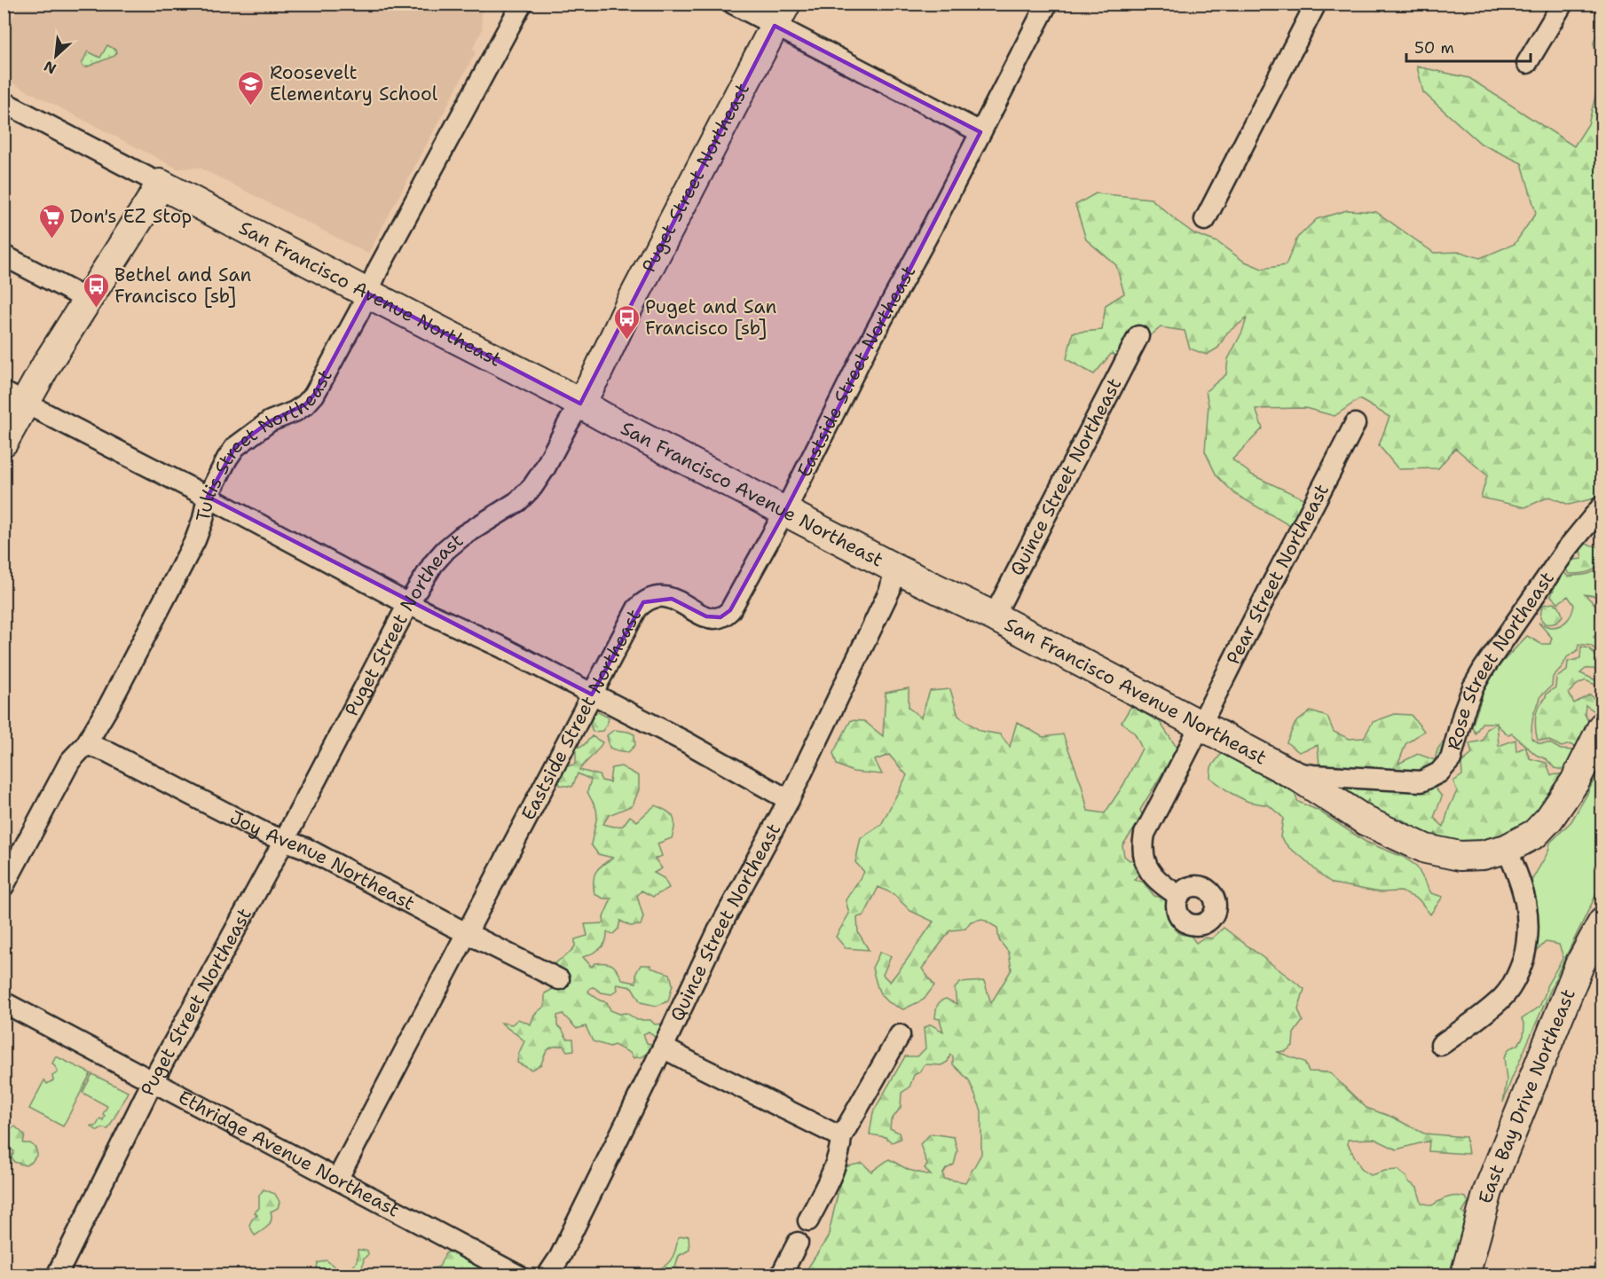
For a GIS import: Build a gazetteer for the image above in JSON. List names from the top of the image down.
{
  "streets": {
    "street": [
      "Puget Street Northeast",
      "San Francisco Avenue Northeast",
      "Eastside Street Northeast",
      "Tullis Street Northeast",
      "Quince Street Northeast",
      "Pear Street Northeast",
      "Rose Street Northeast",
      "Joy Avenue Northeast",
      "East Bay Drive Northeast",
      "Ethridge Avenue Northeast"
    ]
  },
  "crossings": [
    ["Puget Street Northeast", "San Francisco Avenue Northeast"],
    ["Puget Street Northeast", "Joy Avenue Northeast"],
    ["Puget Street Northeast", "Ethridge Avenue Northeast"],
    ["San Francisco Avenue Northeast", "Eastside Street Northeast"],
    ["San Francisco Avenue Northeast", "Tullis Street Northeast"],
    ["San Francisco Avenue Northeast", "Quince Street Northeast"],
    ["San Francisco Avenue Northeast", "Pear Street Northeast"],
    ["San Francisco Avenue Northeast", "Rose Street Northeast"],
    ["Eastside Street Northeast", "Joy Avenue Northeast"],
    ["Eastside Street Northeast", "Ethridge Avenue Northeast"],
    ["Tullis Street Northeast", "Joy Avenue Northeast"]
  ],
  "places": {
    "school or university": ["Roosevelt Elementary School"],
    "supermarket": ["Don's EZ Stop"],
    "bus stop": ["Bethel and San Francisco [sb]", "Puget and San Francisco [sb]"]
  },
  "scale_bar": "50 m",
  "north": "bottom left"
}
